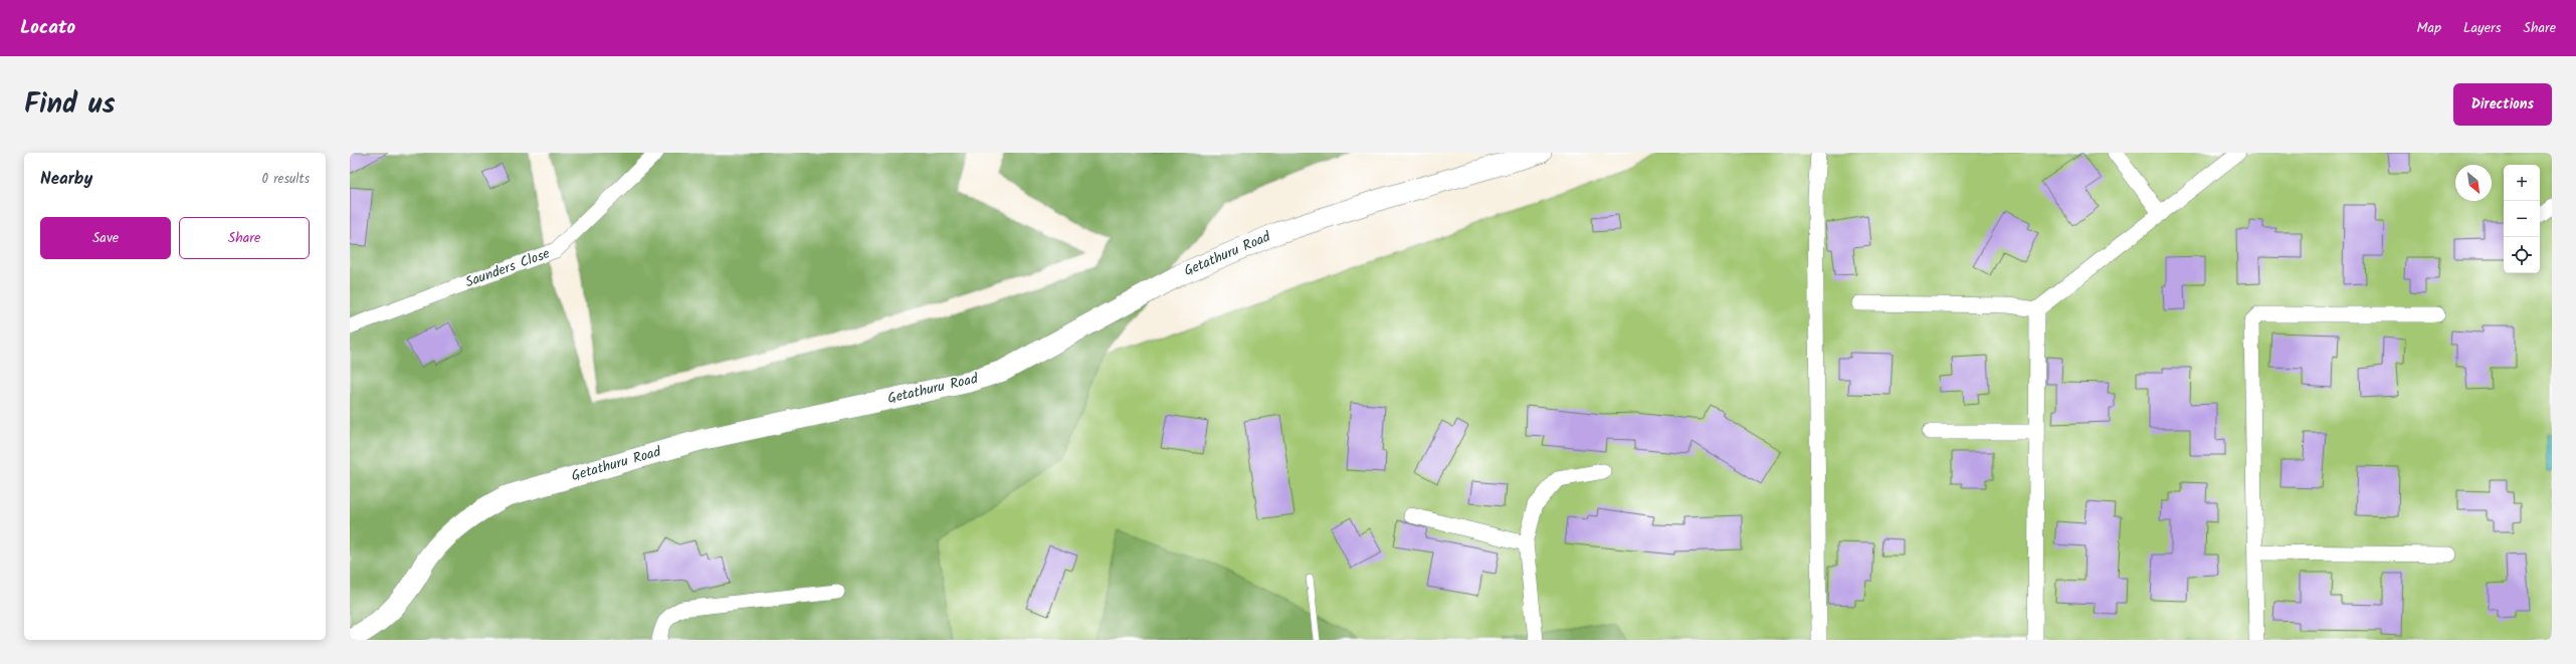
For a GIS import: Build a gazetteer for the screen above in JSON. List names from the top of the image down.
{
  "streets": {
    "main road": ["Getathuru Road"],
    "street": ["Saunders Close"]
  },
  "north": "bottom right",
  "page": {
    "header": "Locato",
    "nav": ["Map", "Layers", "Share"],
    "title": "Find us",
    "buttons": [
      "Directions",
      ["Save", "Share"]
    ],
    "heading": ["Nearby", "0 results"],
    "map_buttons": ["+", "−"]
  }
}
